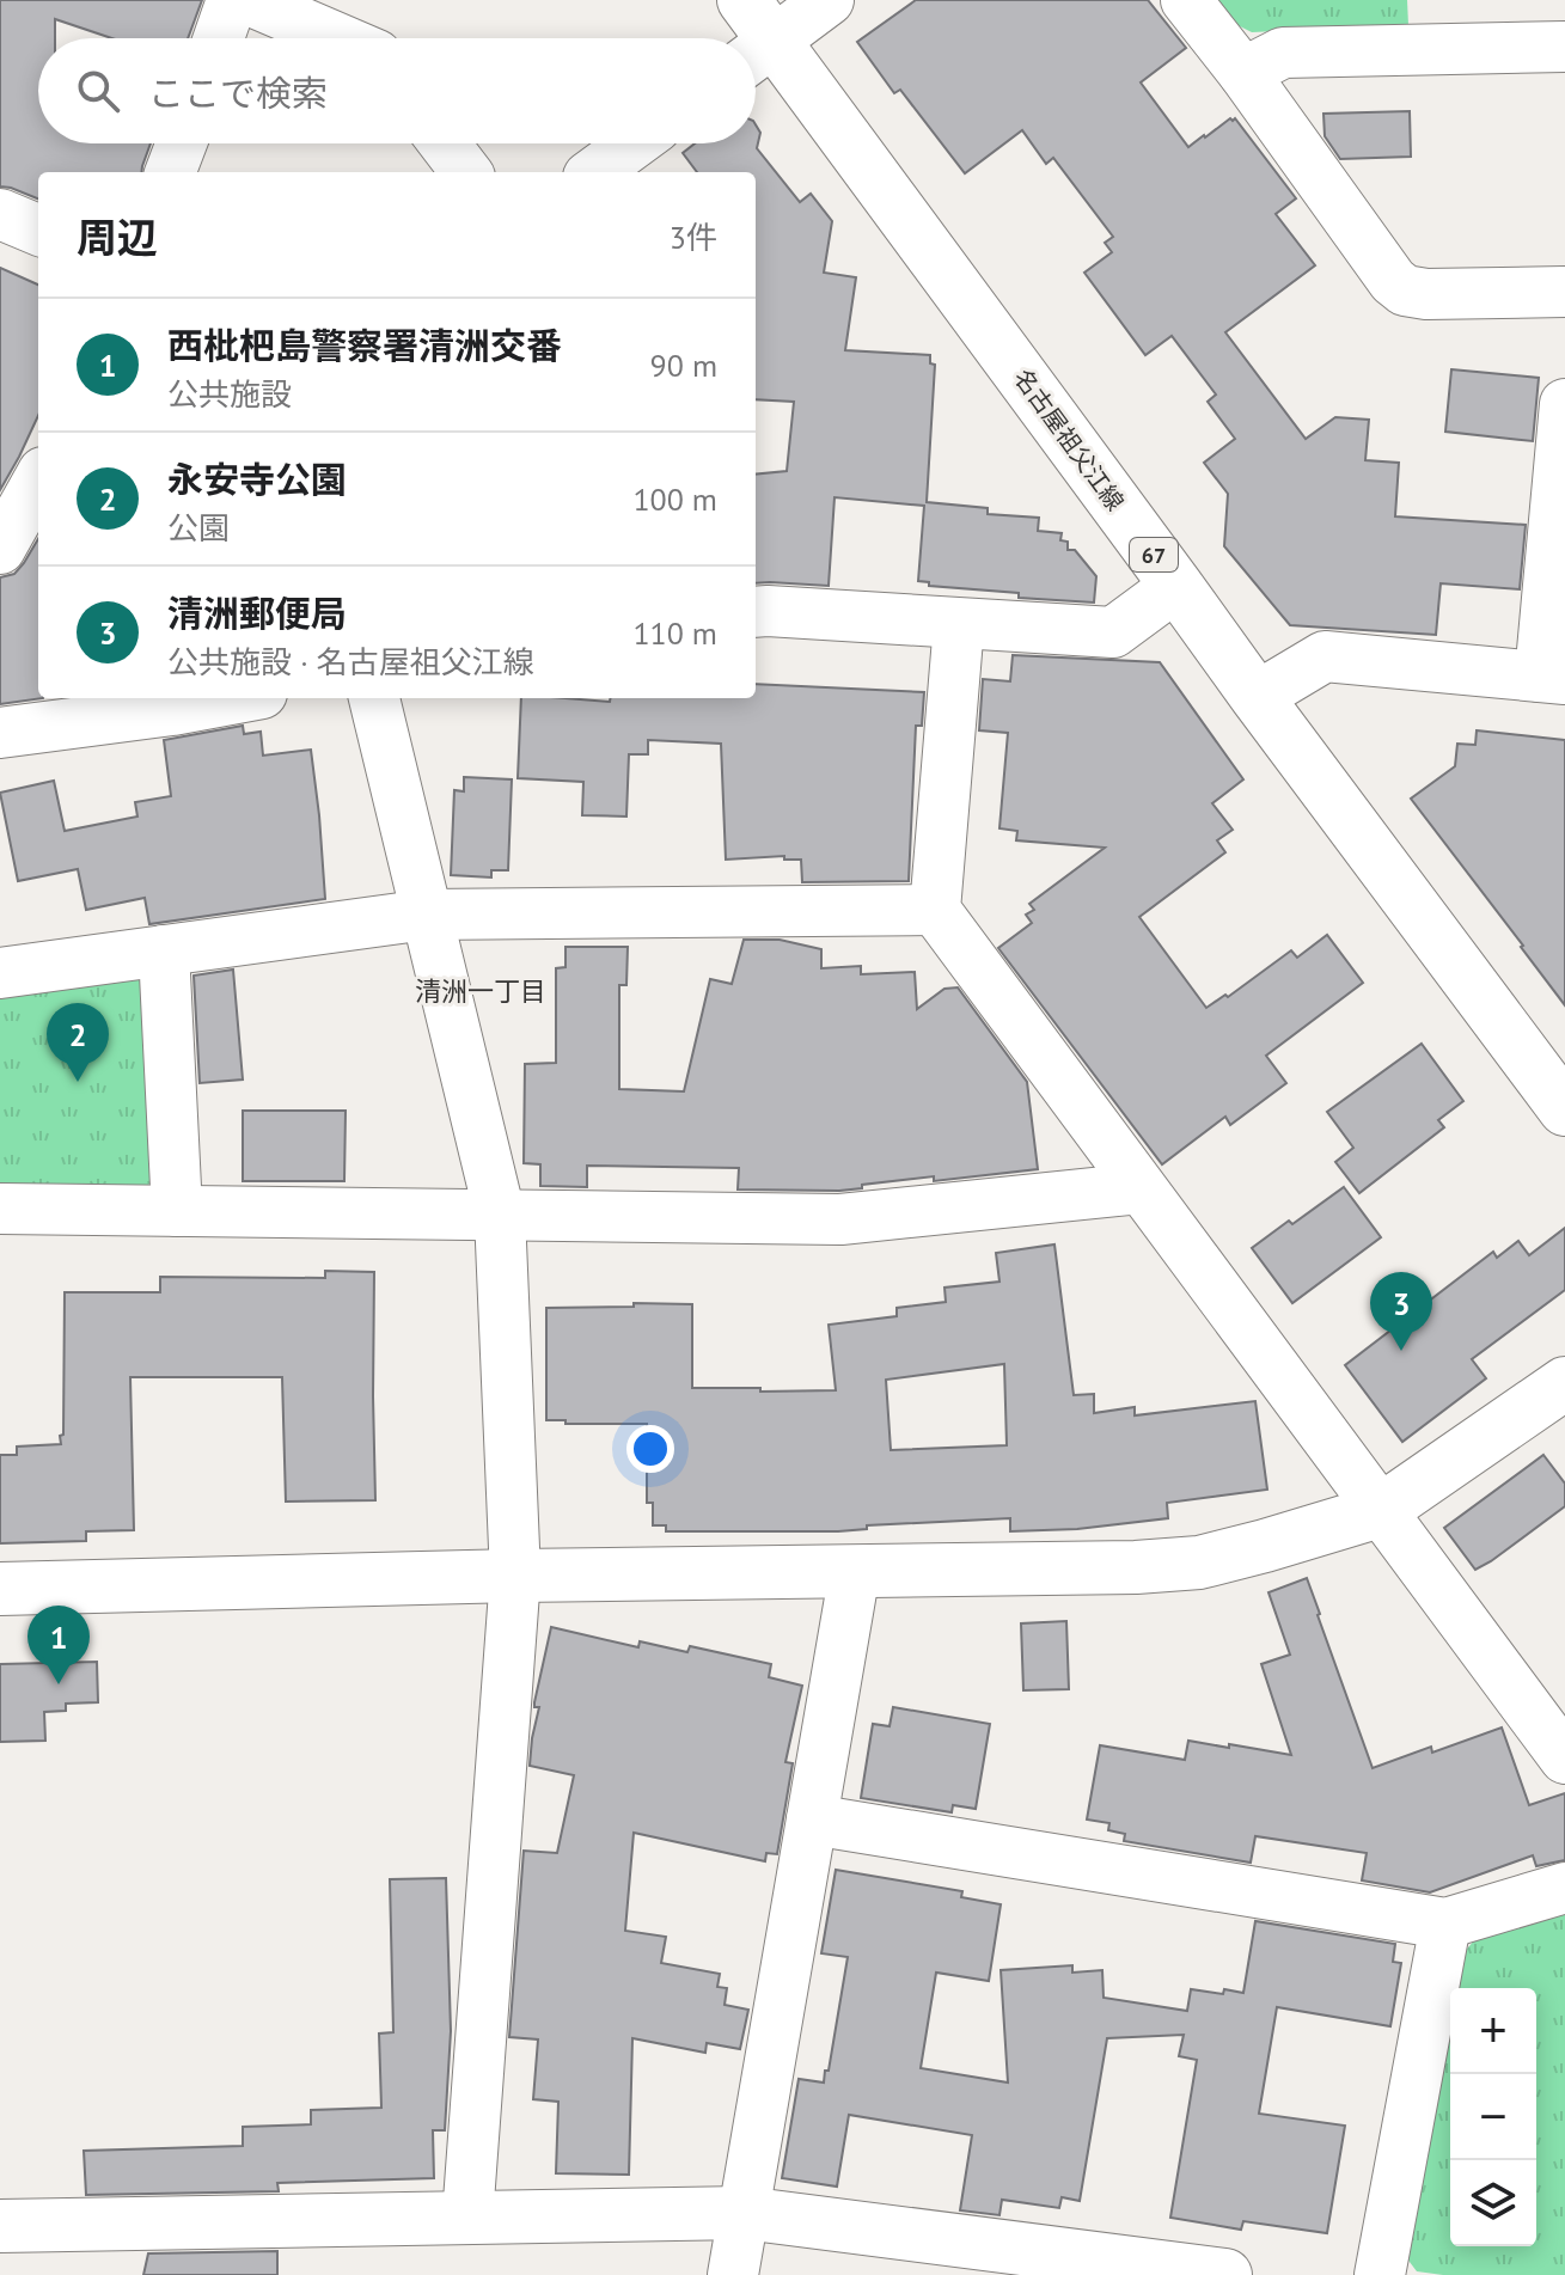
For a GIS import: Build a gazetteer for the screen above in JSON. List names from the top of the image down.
{
  "streets": {
    "street": ["名古屋祖父江線", "67"]
  },
  "districts": ["清洲一丁目"],
  "page": {
    "search": "ここで検索",
    "heading": ["周辺", "3件"],
    "list": [
      {
        "mark": "1",
        "name": "西枇杷島警察署清洲交番",
        "note": "公共施設",
        "value": "90 m"
      },
      {
        "mark": "2",
        "name": "永安寺公園",
        "note": "公園",
        "value": "100 m"
      },
      {
        "mark": "3",
        "name": "清洲郵便局",
        "note": "公共施設 · 名古屋祖父江線",
        "value": "110 m"
      }
    ],
    "pins": ["2", "3", "1"],
    "map_buttons": ["+", "−"]
  }
}
